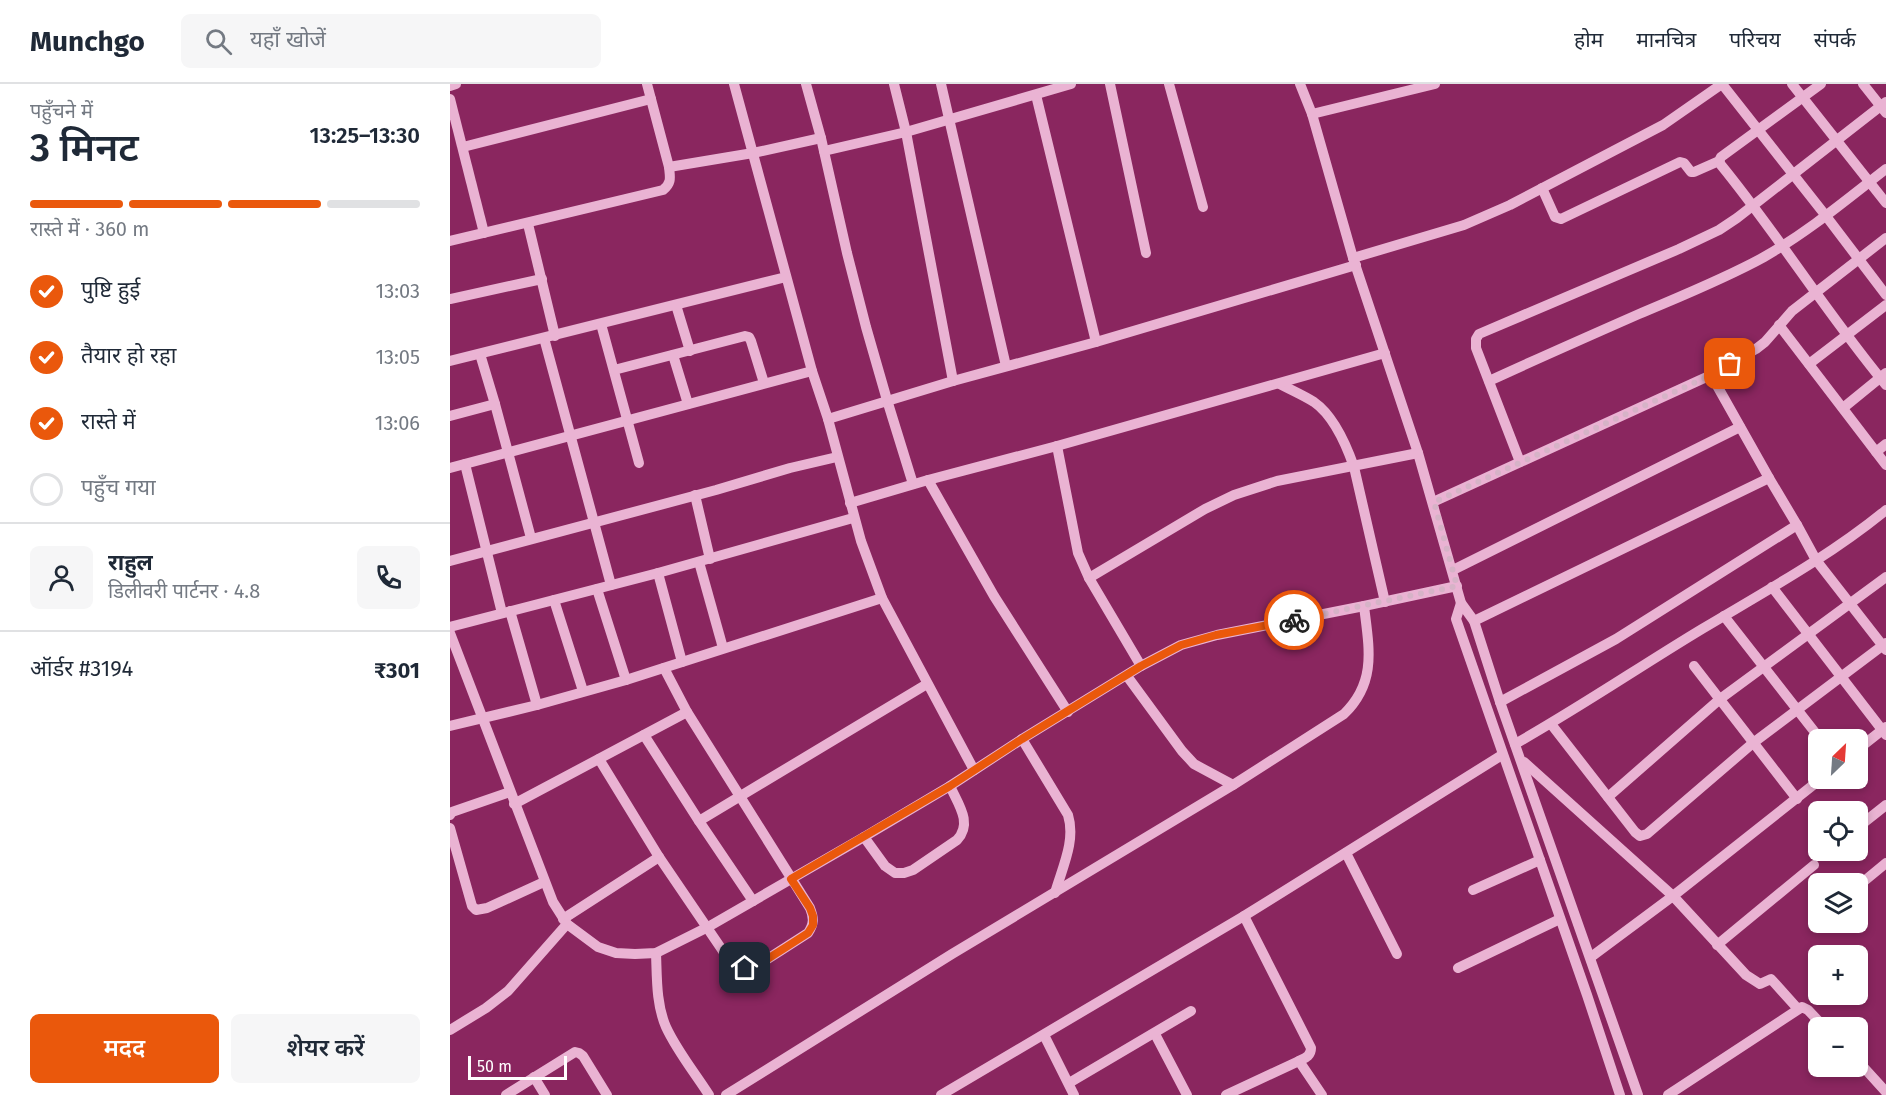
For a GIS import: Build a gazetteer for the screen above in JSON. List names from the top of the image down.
{
  "scale_bar": "50 m",
  "north": "top right",
  "page": {
    "header": "Munchgo",
    "search": "यहाँ खोजें",
    "nav": [
      "होम",
      "मानचित्र",
      "परिचय",
      "संपर्क"
    ],
    "heading": ["3 मिनट", "पहुँचने में", "13:25–13:30"],
    "panel": [
      "राहुल",
      "डिलीवरी पार्टनर · 4.8",
      "ऑर्डर #3194",
      "₹301"
    ],
    "bar": "रास्ते में · 360 m",
    "list": [
      ["पुष्टि हुई", "13:03"],
      ["तैयार हो रहा", "13:05"],
      ["रास्ते में", "13:06"],
      "पहुँच गया"
    ],
    "map_buttons": ["+", "−"],
    "buttons": ["मदद", "शेयर करें"],
    "scale": "50 m"
  }
}
